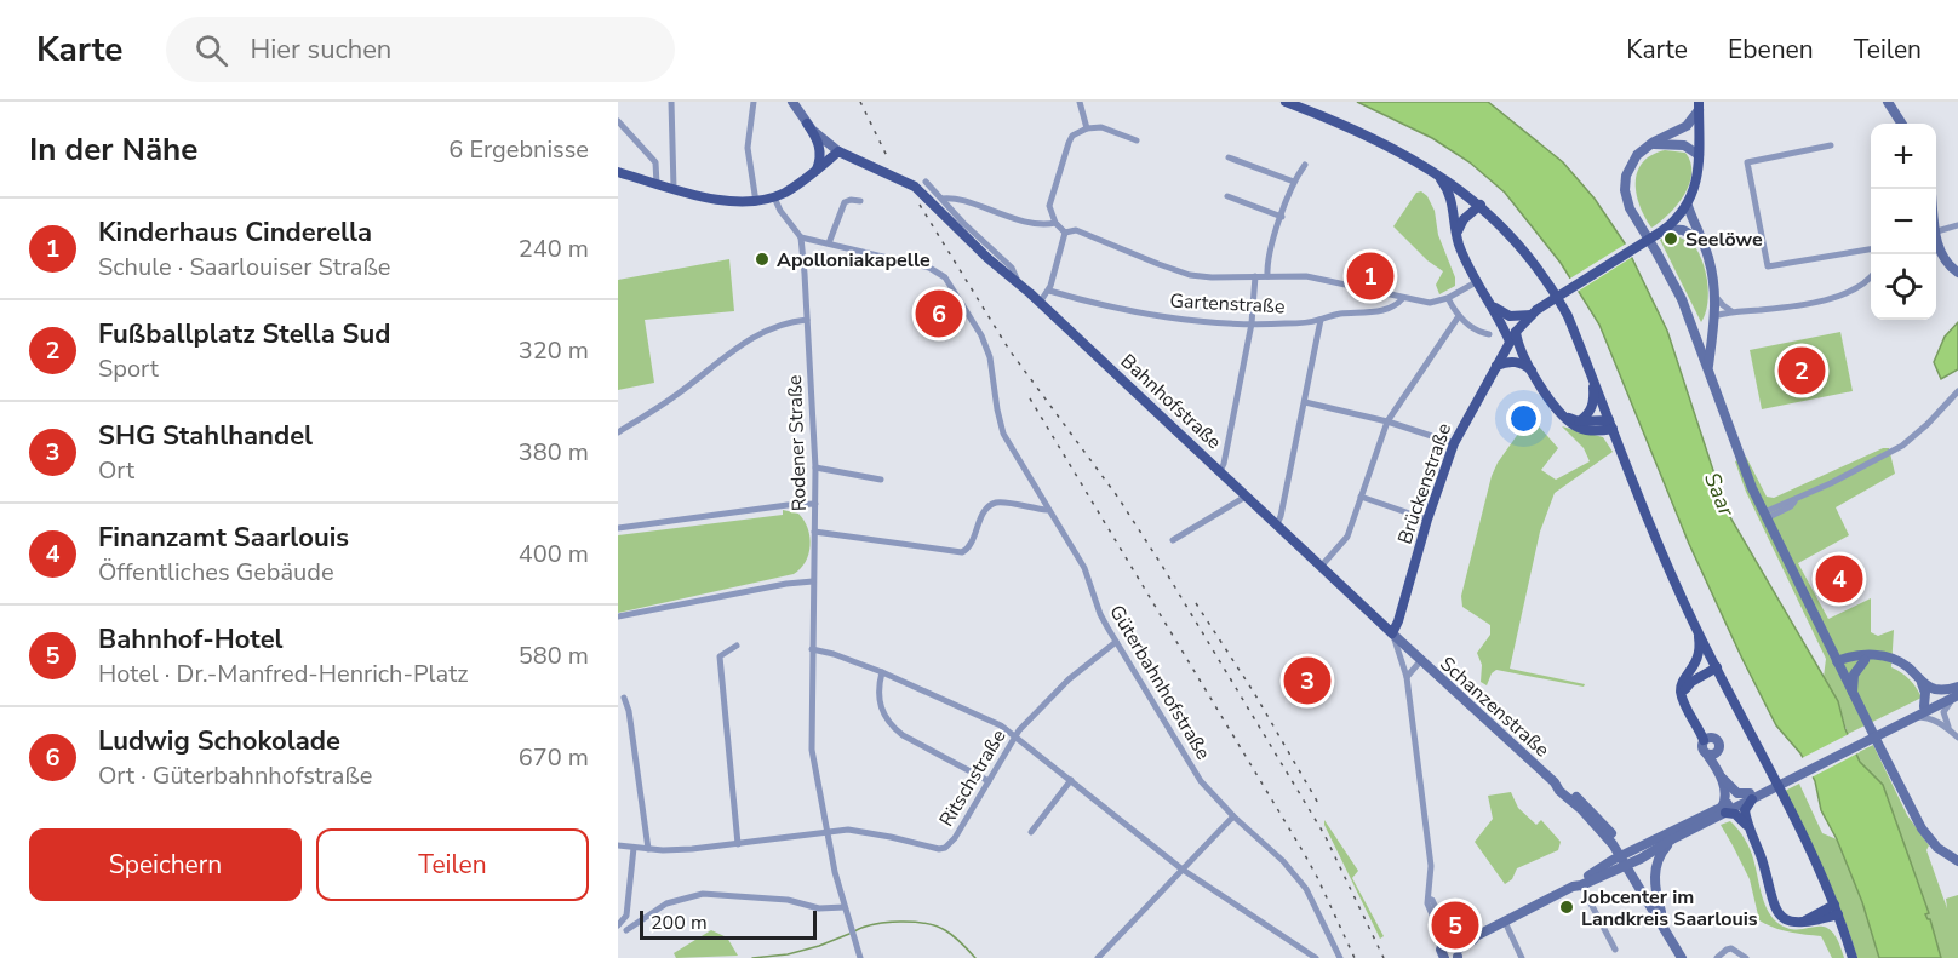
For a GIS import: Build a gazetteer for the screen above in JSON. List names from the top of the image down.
{
  "streets": {
    "main road": ["Bahnhofstraße", "Brückenstraße"],
    "street": [
      "Gartenstraße",
      "Rodener Straße",
      "Güterbahnhofstraße",
      "Schanzenstraße",
      "Ritschstraße"
    ]
  },
  "crossings": [
    ["Bahnhofstraße", "Brückenstraße"],
    ["Bahnhofstraße", "Schanzenstraße"],
    ["Rodener Straße", "Ritschstraße"],
    ["Güterbahnhofstraße", "Ritschstraße"]
  ],
  "water": ["Saar"],
  "places": ["Seelöwe", "Apolloniakapelle", "Jobcenter im Landkreis Saarlouis"],
  "scale_bar": "200 m",
  "page": {
    "header": "Karte",
    "search": "Hier suchen",
    "nav": ["Karte", "Ebenen", "Teilen"],
    "heading": ["In der Nähe", "6 Ergebnisse"],
    "map_buttons": ["+", "−"],
    "list": [
      {
        "mark": "1",
        "name": "Kinderhaus Cinderella",
        "note": "Schule · Saarlouiser Straße",
        "value": "240 m"
      },
      {
        "mark": "2",
        "name": "Fußballplatz Stella Sud",
        "note": "Sport",
        "value": "320 m"
      },
      {
        "mark": "3",
        "name": "SHG Stahlhandel",
        "note": "Ort",
        "value": "380 m"
      },
      {
        "mark": "4",
        "name": "Finanzamt Saarlouis",
        "note": "Öffentliches Gebäude",
        "value": "400 m"
      },
      {
        "mark": "5",
        "name": "Bahnhof-Hotel",
        "note": "Hotel · Dr.-Manfred-Henrich-Platz",
        "value": "580 m"
      },
      {
        "mark": "6",
        "name": "Ludwig Schokolade",
        "note": "Ort · Güterbahnhofstraße",
        "value": "670 m"
      }
    ],
    "pins": [
      "1",
      "6",
      "2",
      "4",
      "3",
      "5"
    ],
    "buttons": ["Speichern", "Teilen"],
    "scale": "200 m"
  }
}
